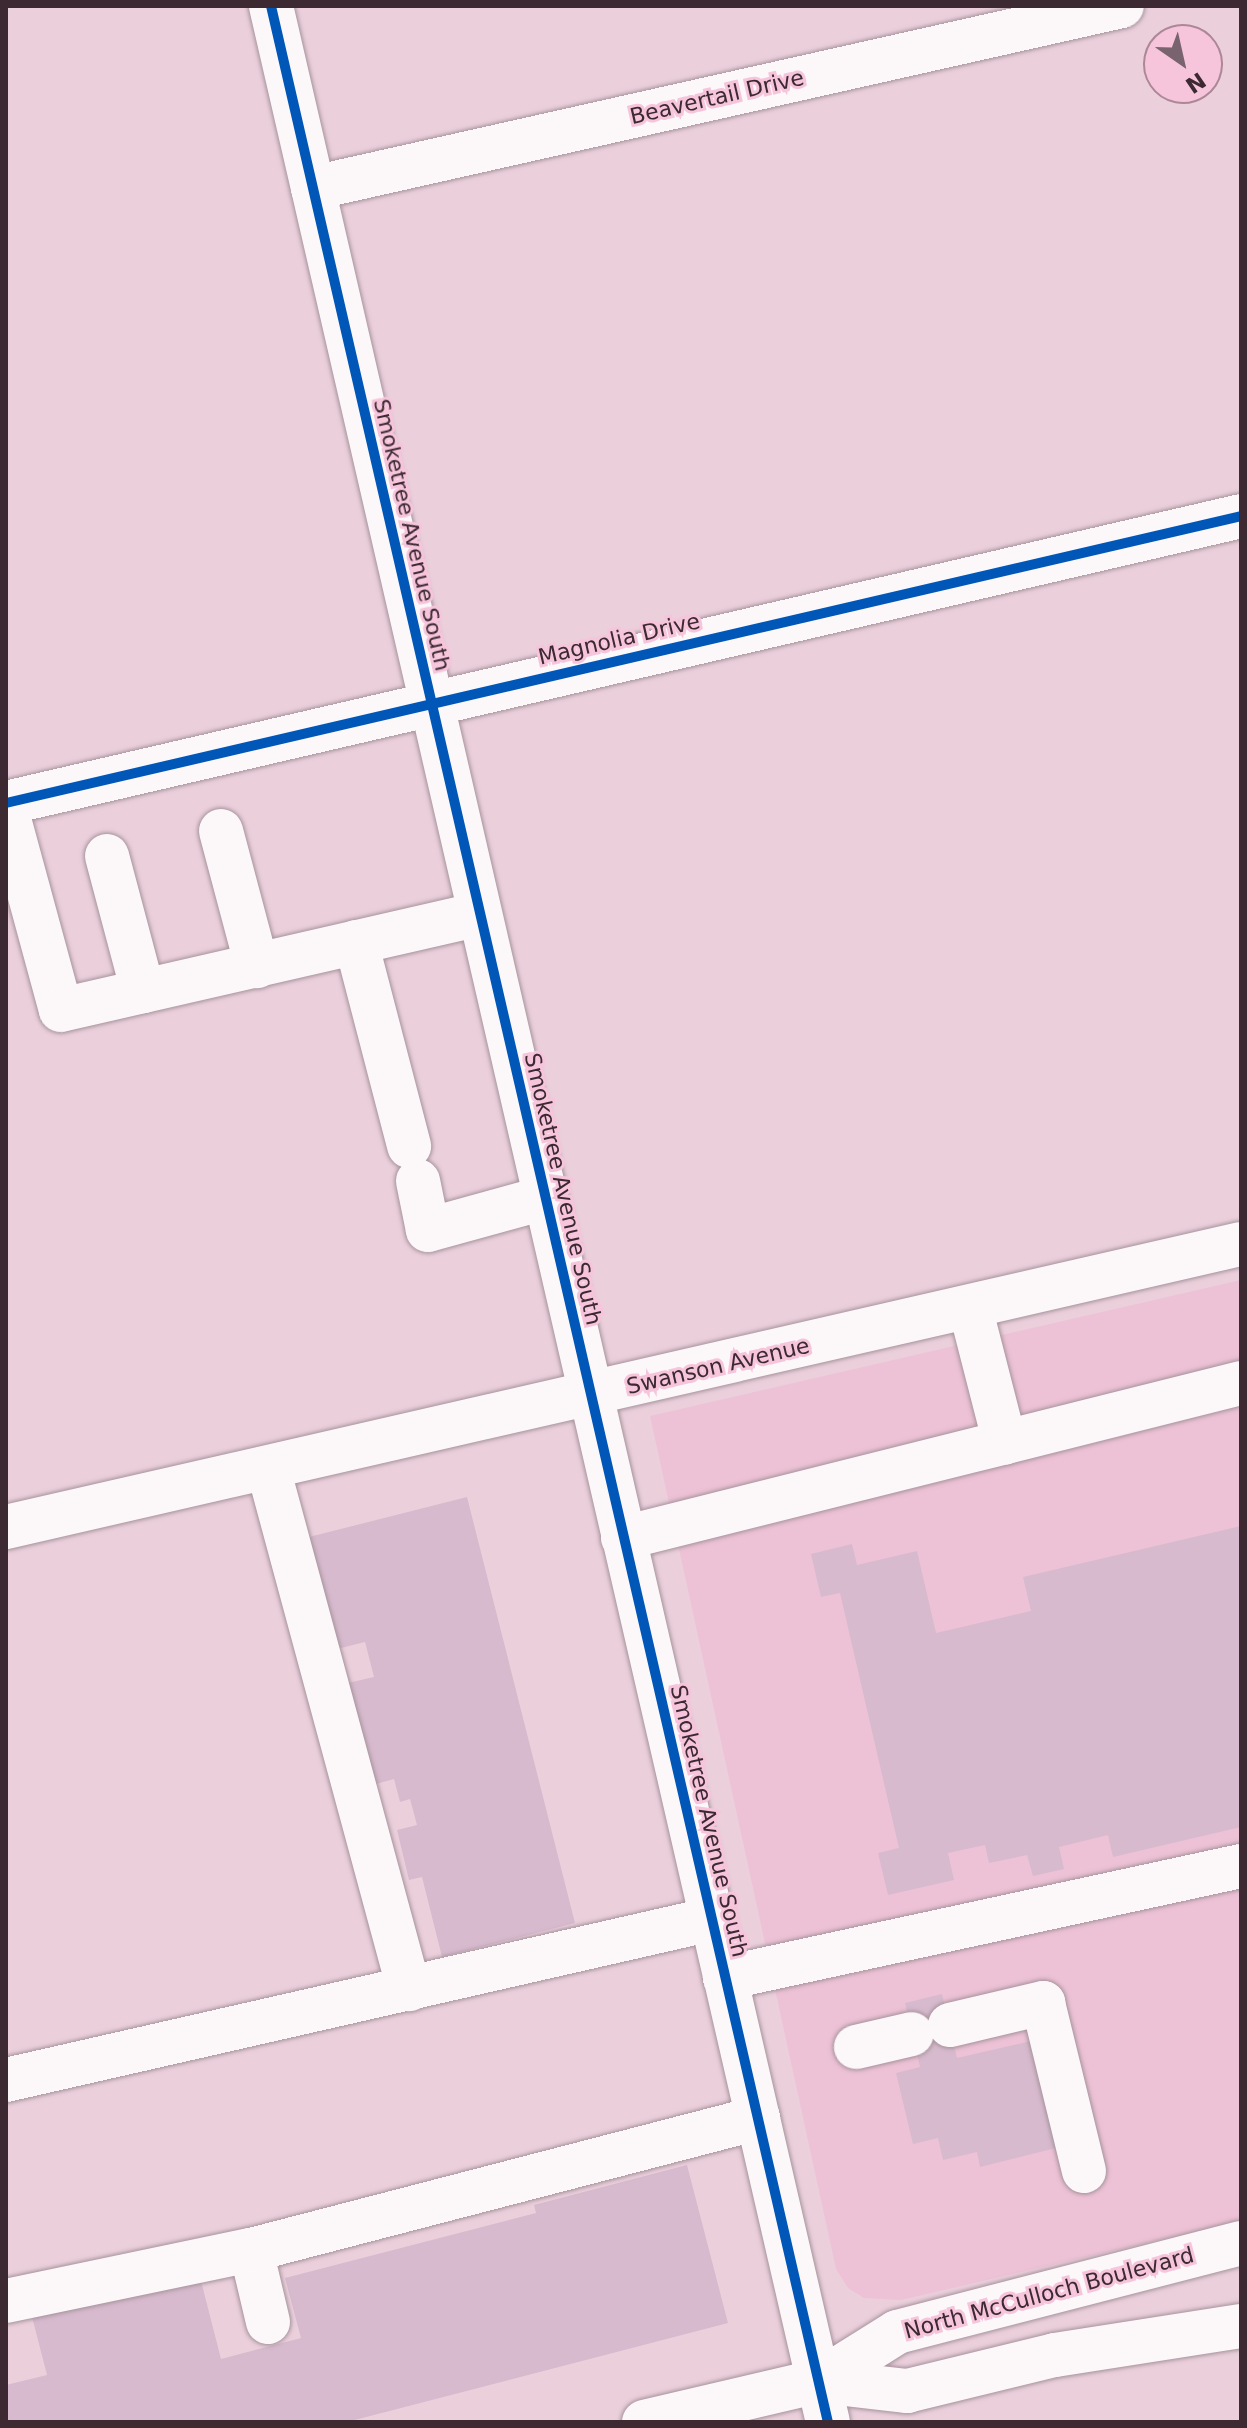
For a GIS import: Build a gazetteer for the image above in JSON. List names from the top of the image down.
{
  "streets": {
    "street": [
      "Beavertail Drive",
      "Smoketree Avenue South",
      "Magnolia Drive",
      "Swanson Avenue",
      "North McCulloch Boulevard"
    ]
  },
  "crossings": [
    ["Beavertail Drive", "Smoketree Avenue South"],
    ["Smoketree Avenue South", "Magnolia Drive"],
    ["Smoketree Avenue South", "Swanson Avenue"],
    ["Smoketree Avenue South", "North McCulloch Boulevard"]
  ],
  "north": "bottom right"
}
